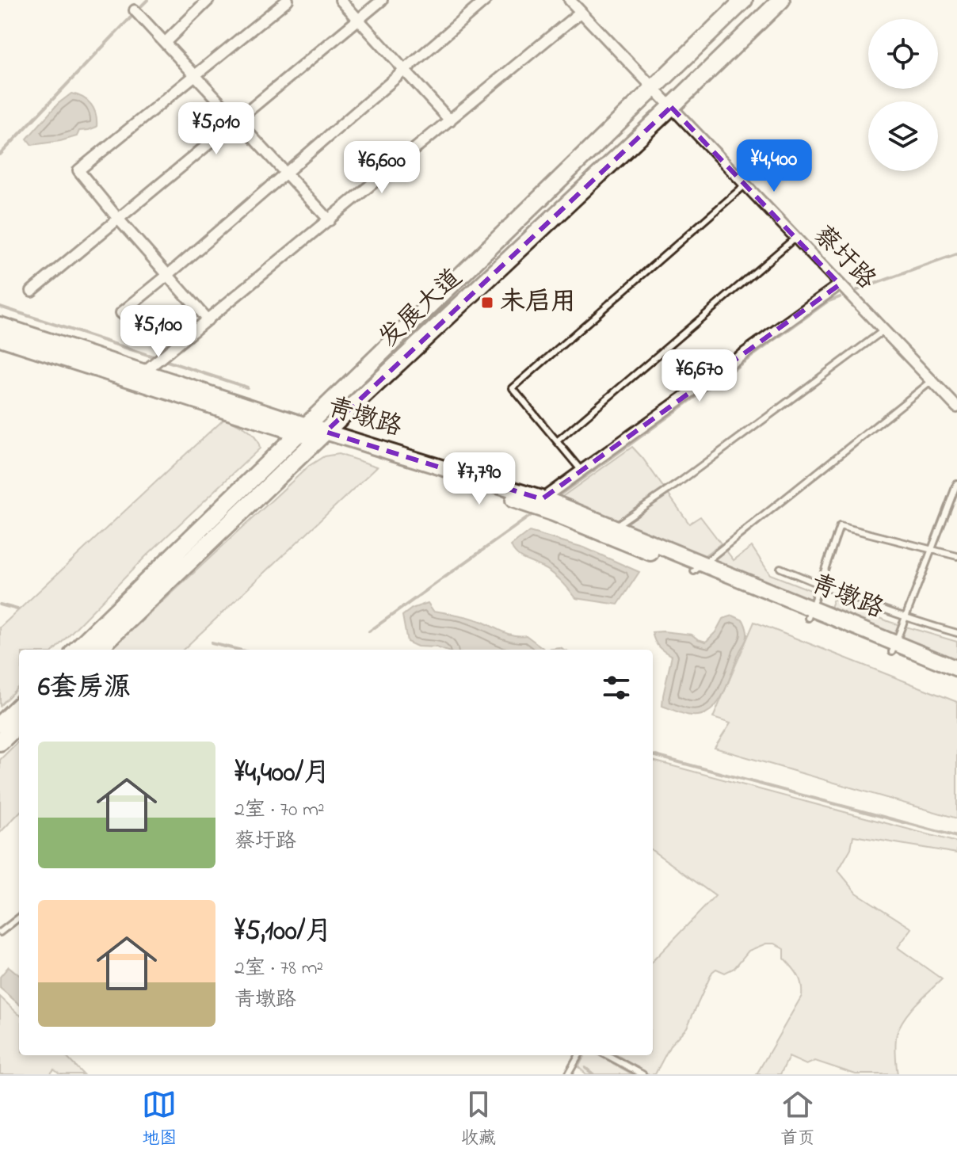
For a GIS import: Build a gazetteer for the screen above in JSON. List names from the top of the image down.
{
  "streets": {
    "main road": ["发展大道", "青墩路"],
    "street": ["蔡圩路"]
  },
  "crossings": [
    ["蔡圩路", "发展大道"],
    ["发展大道", "青墩路"]
  ],
  "places": {
    "transit": ["未启用"]
  },
  "page": {
    "price": [
      "¥5,010",
      "¥4,400",
      "¥6,600",
      "¥5,100",
      "¥6,670",
      "¥7,790"
    ],
    "heading": "6套房源",
    "list": [
      {
        "name": "¥4,400/月",
        "note": "2室 · 70 m² · 蔡圩路"
      },
      {
        "name": "¥5,100/月",
        "note": "2室 · 78 m² · 青墩路"
      }
    ],
    "tabs": ["地图", "收藏", "首页"]
  }
}
